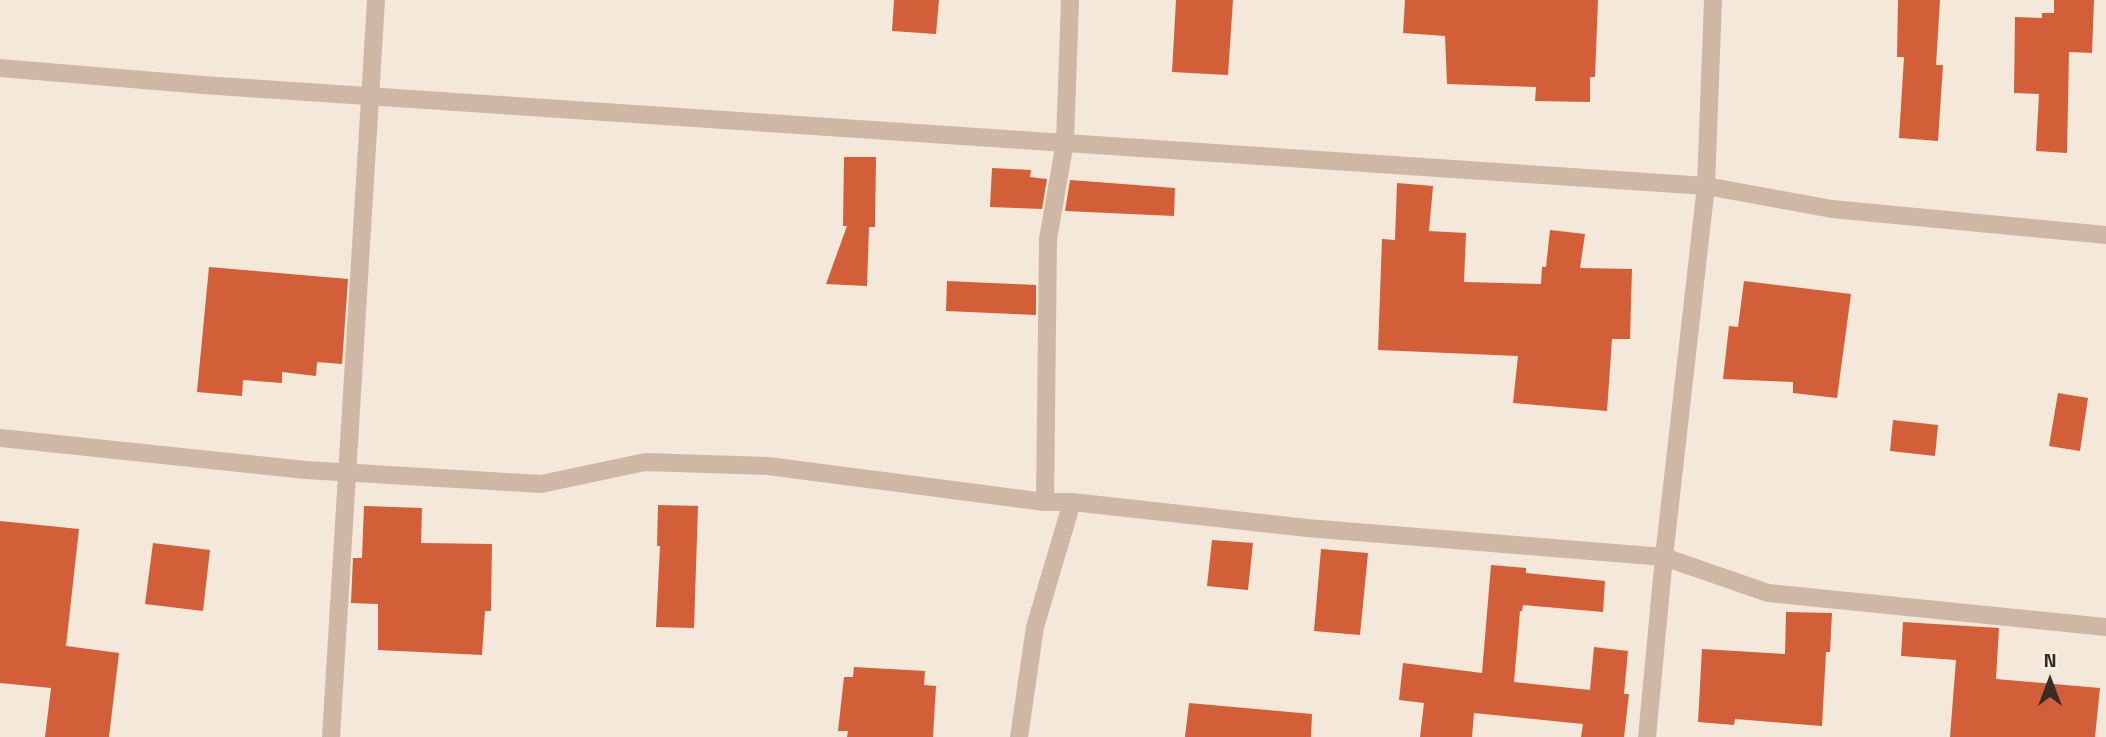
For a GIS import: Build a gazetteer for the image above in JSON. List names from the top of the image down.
{
  "north": "top"
}
